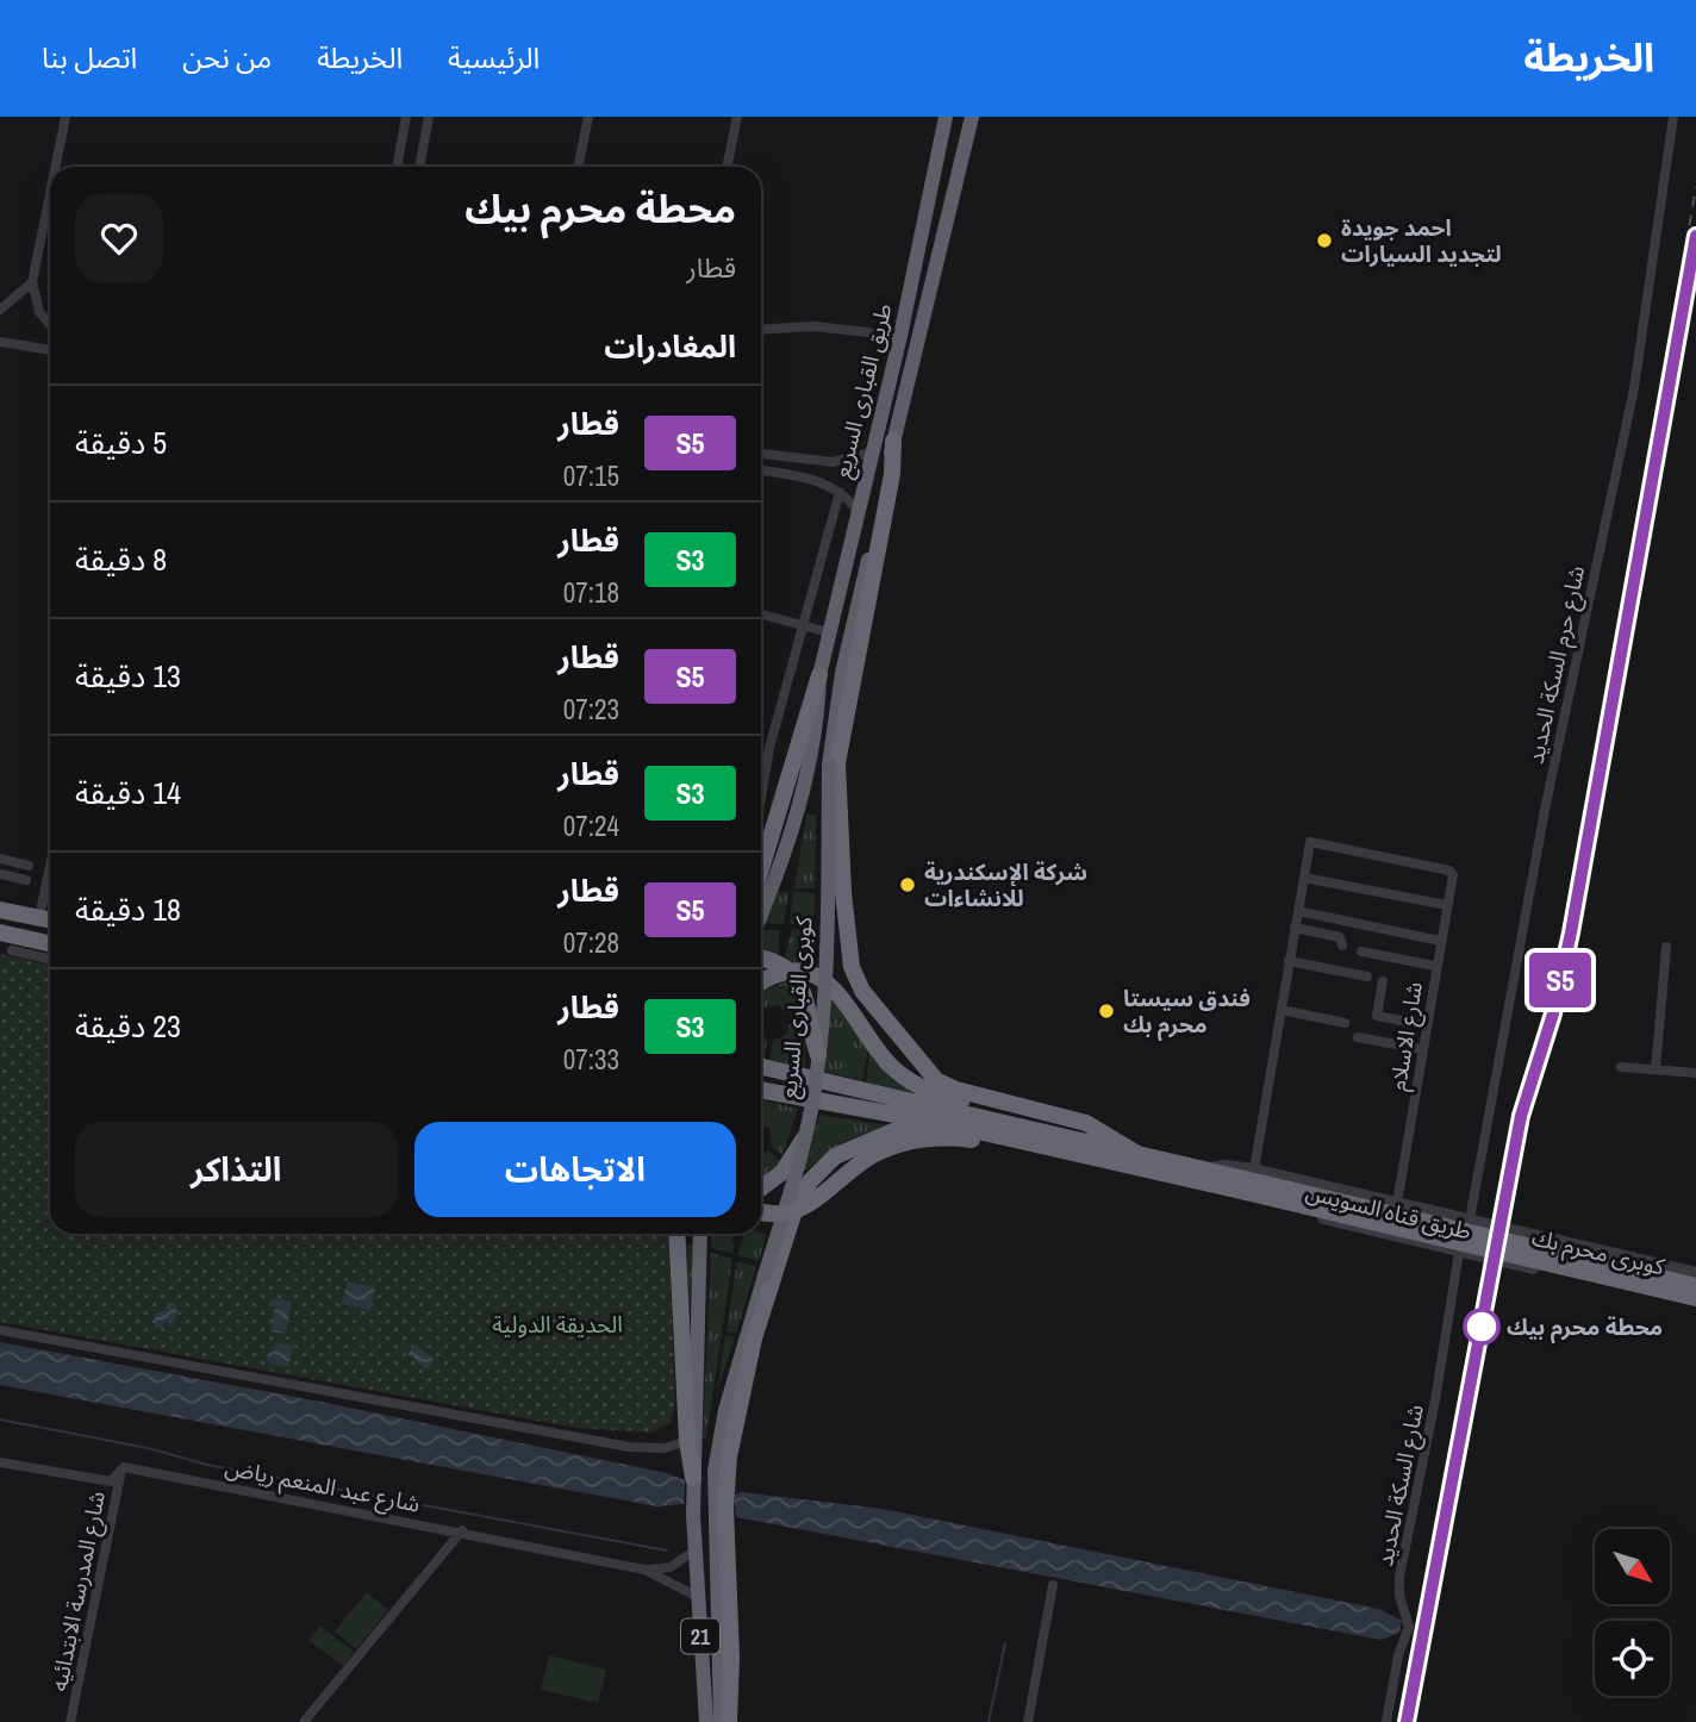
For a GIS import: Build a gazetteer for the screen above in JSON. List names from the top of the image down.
{
  "streets": {
    "highway": [
      "طريق القبارى السريع",
      "كوبرى القبارى السريع",
      "طريق قناه السويس",
      "كوبرى محرم بك",
      "21"
    ],
    "street": [
      "شارع حرم السكة الحديد",
      "شارع الاسلام",
      "شارع عبد المنعم رياض",
      "شارع السكة الحديد",
      "شارع المدرسة الابتدائيه"
    ]
  },
  "crossings": [
    ["طريق القبارى السريع", "كوبرى القبارى السريع"],
    ["شارع حرم السكة الحديد", "طريق قناه السويس"],
    ["شارع الاسلام", "طريق قناه السويس"],
    ["طريق قناه السويس", "كوبرى محرم بك"],
    ["طريق قناه السويس", "شارع السكة الحديد"],
    ["شارع عبد المنعم رياض", "شارع المدرسة الابتدائيه"],
    ["شارع عبد المنعم رياض", "21"]
  ],
  "parks": ["الحديقة الدولية"],
  "places": [
    "احمد جويدة لتجديد السيارات",
    "شركة الإسكندرية للانشاءات",
    "فندق سيستا محرم بك",
    "محطة محرم بيك"
  ],
  "north": "bottom right",
  "page": {
    "header": "الخريطة",
    "nav": [
      "الرئيسية",
      "الخريطة",
      "من نحن",
      "اتصل بنا"
    ],
    "on_map": "S5",
    "heading": [
      ["محطة محرم بيك", "قطار"],
      "المغادرات"
    ],
    "list": [
      {
        "mark": "S5",
        "name": "قطار",
        "note": "07:15",
        "value": "5 دقيقة"
      },
      {
        "mark": "S3",
        "name": "قطار",
        "note": "07:18",
        "value": "8 دقيقة"
      },
      {
        "mark": "S5",
        "name": "قطار",
        "note": "07:23",
        "value": "13 دقيقة"
      },
      {
        "mark": "S3",
        "name": "قطار",
        "note": "07:24",
        "value": "14 دقيقة"
      },
      {
        "mark": "S5",
        "name": "قطار",
        "note": "07:28",
        "value": "18 دقيقة"
      },
      {
        "mark": "S3",
        "name": "قطار",
        "note": "07:33",
        "value": "23 دقيقة"
      }
    ],
    "buttons": ["الاتجاهات", "التذاكر"]
  }
}
